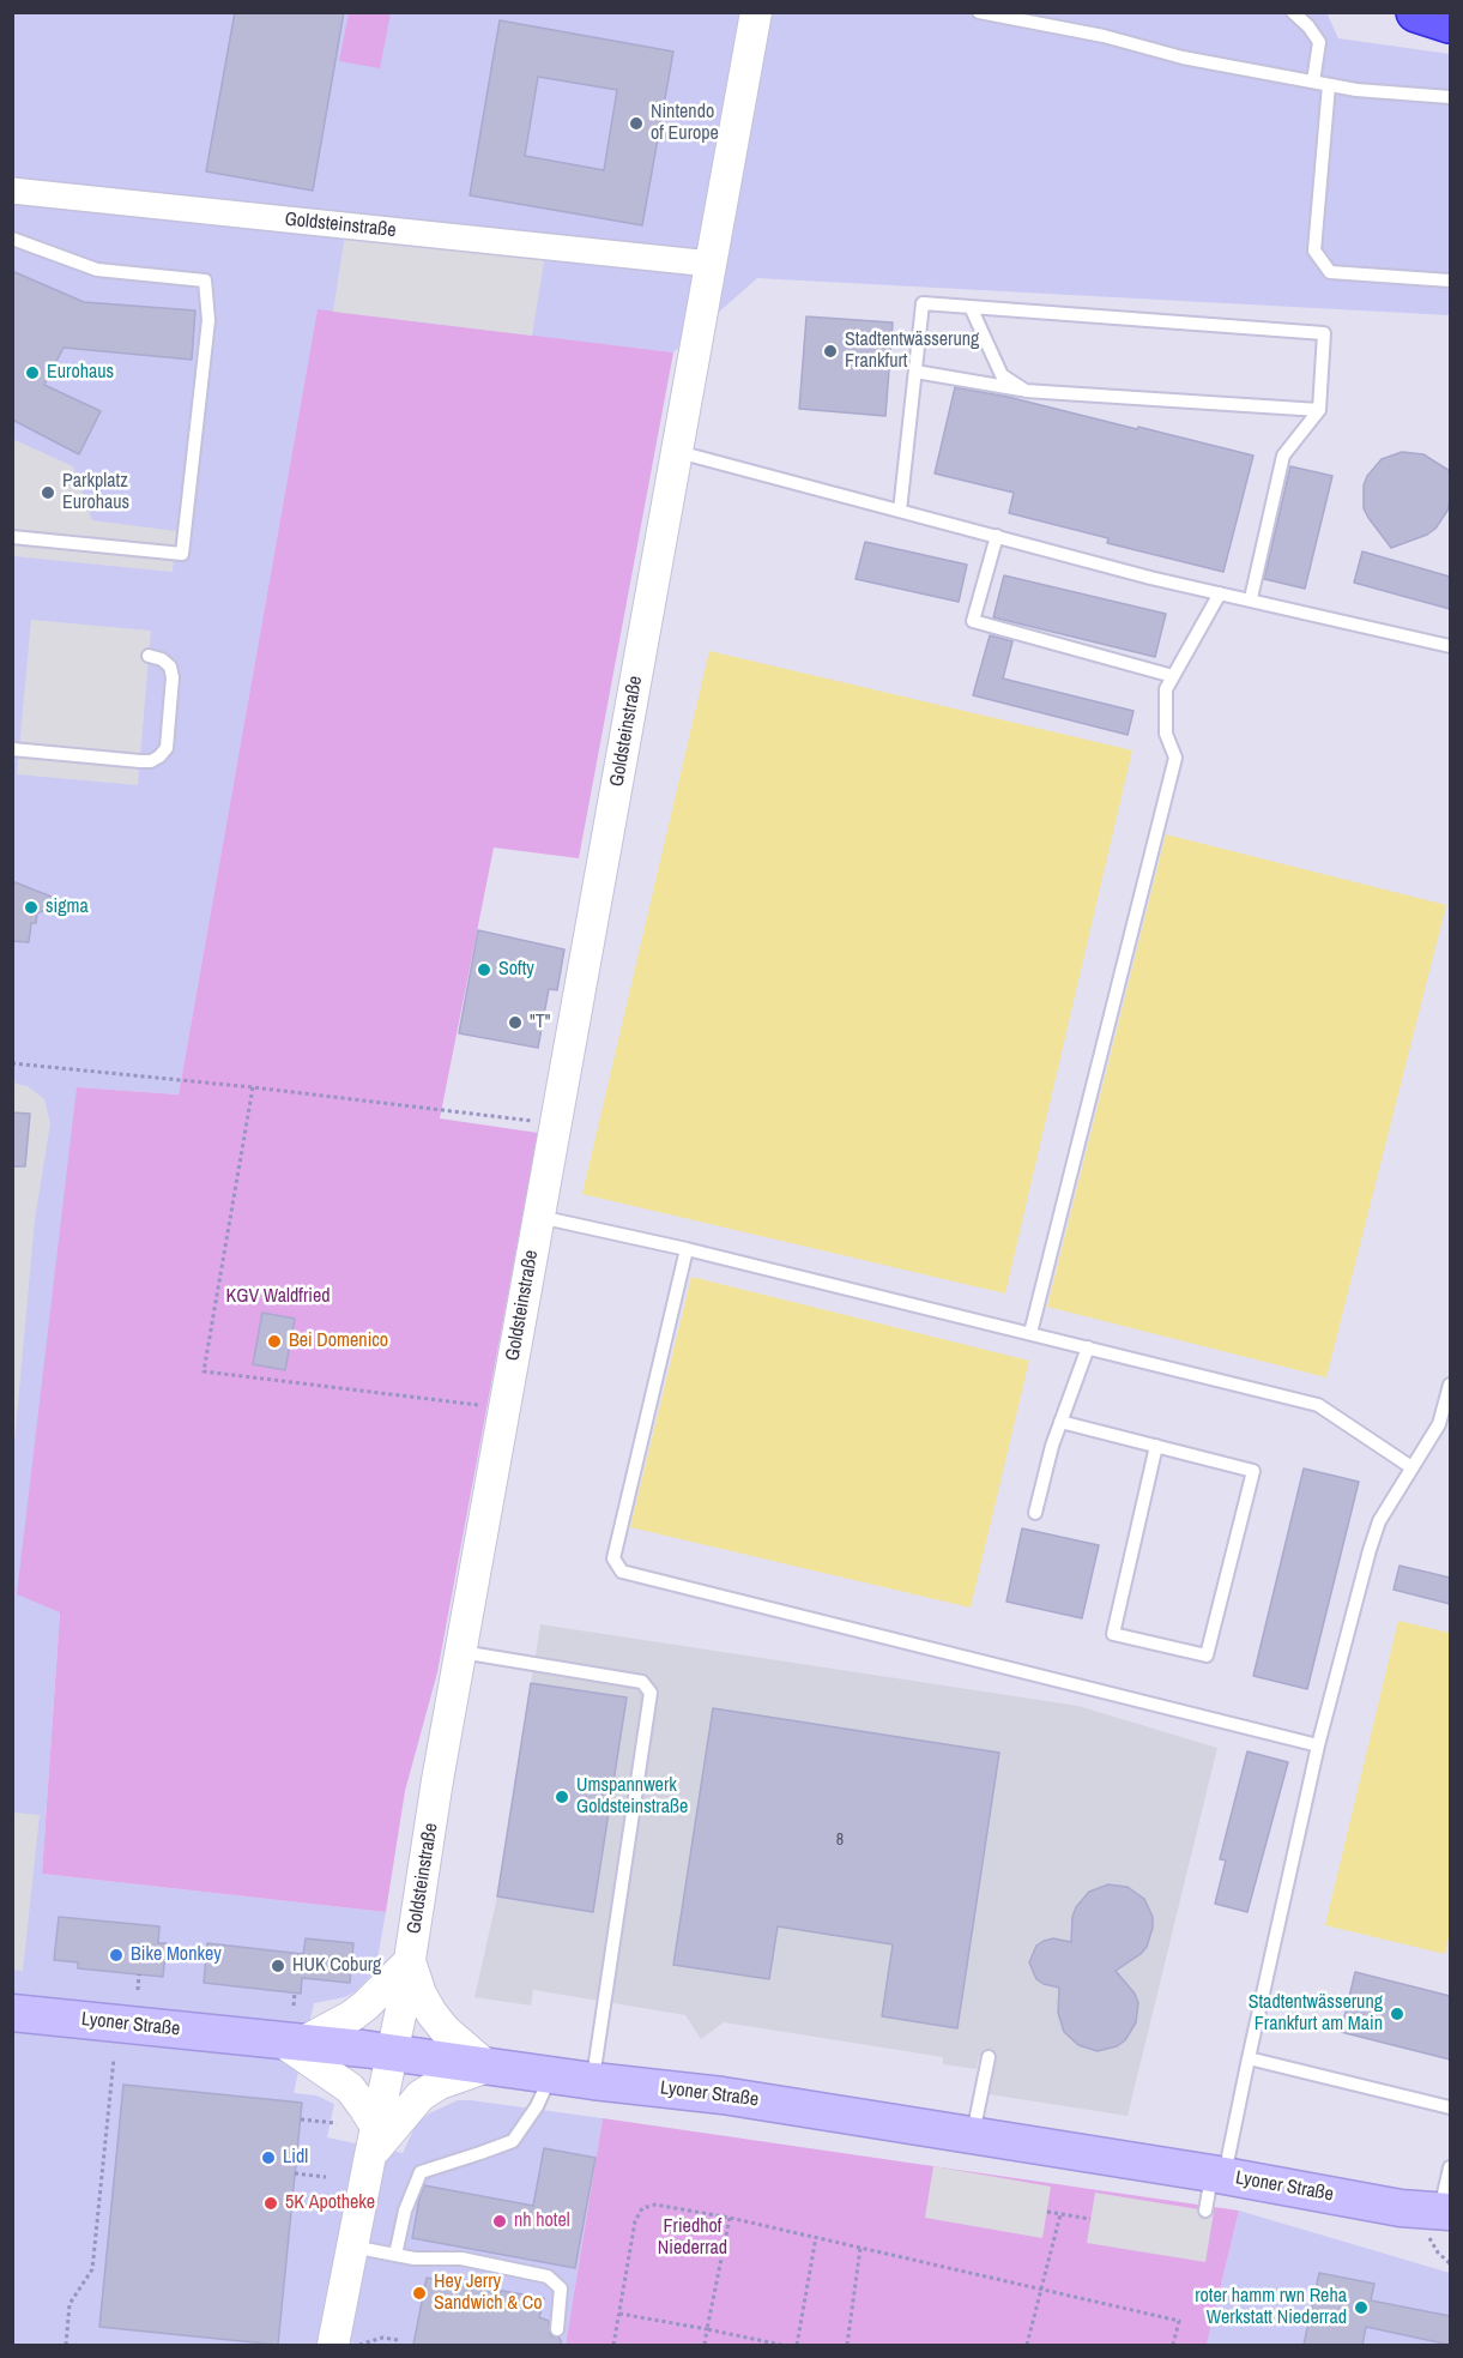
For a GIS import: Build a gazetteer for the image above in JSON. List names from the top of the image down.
{
  "streets": {
    "main road": ["Lyoner Straße"],
    "street": ["Goldsteinstraße"]
  },
  "crossings": [
    ["Goldsteinstraße", "Lyoner Straße"]
  ],
  "parks": ["KGV Waldfried", "Friedhof Niederrad"],
  "places": [
    "Nintendo of Europe",
    "Stadtentwässerung Frankfurt",
    "Eurohaus",
    "Parkplatz Eurohaus",
    "sigma",
    "Softy",
    "\"T\"",
    "Bei Domenico",
    "Umspannwerk Goldsteinstraße",
    "Bike Monkey",
    "HUK Coburg",
    "Stadtentwässerung Frankfurt am Main",
    "Lidl",
    "5K Apotheke",
    "nh hotel",
    "Hey Jerry Sandwich & Co",
    "roter hamm rwn Reha Werkstatt Niederrad"
  ],
  "house_numbers": ["8"]
}
